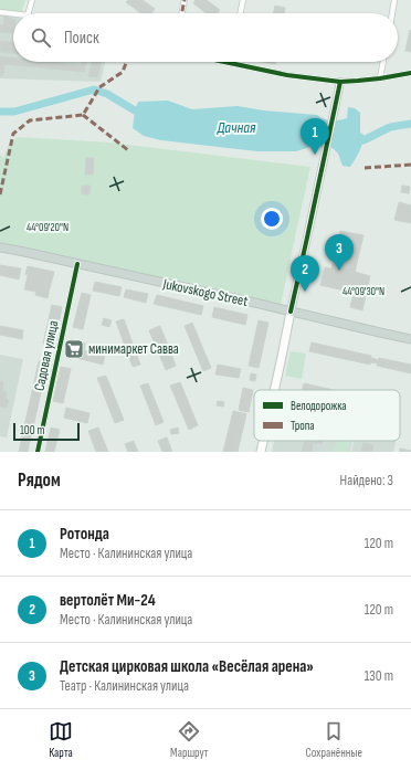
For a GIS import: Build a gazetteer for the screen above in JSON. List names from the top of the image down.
{
  "streets": {
    "main road": ["Jukovskogo Street"],
    "street": ["Садовая улица"]
  },
  "crossings": [
    ["Jukovskogo Street", "Садовая улица"]
  ],
  "water": ["Дачная"],
  "places": {
    "supermarket": ["минимаркет Савва"]
  },
  "legend": ["Велодорожка", "Тропа"],
  "scale_bar": "100 m",
  "page": {
    "search": "Поиск",
    "pins": ["1", "3", "2"],
    "scale": "100 m",
    "heading": ["Рядом", "Найдено: 3"],
    "list": [
      {
        "mark": "1",
        "name": "Ротонда",
        "note": "Место · Калининская улица",
        "value": "120 m"
      },
      {
        "mark": "2",
        "name": "вертолёт Ми-24",
        "note": "Место · Калининская улица",
        "value": "120 m"
      },
      {
        "mark": "3",
        "name": "Детская цирковая школа «Весёлая арена»",
        "note": "Театр · Калининская улица",
        "value": "130 m"
      }
    ],
    "nav": ["Карта", "Маршрут", "Сохранённые"]
  },
  "coordinates": ["44°09'20\"N", "44°09'30\"N"]
}
